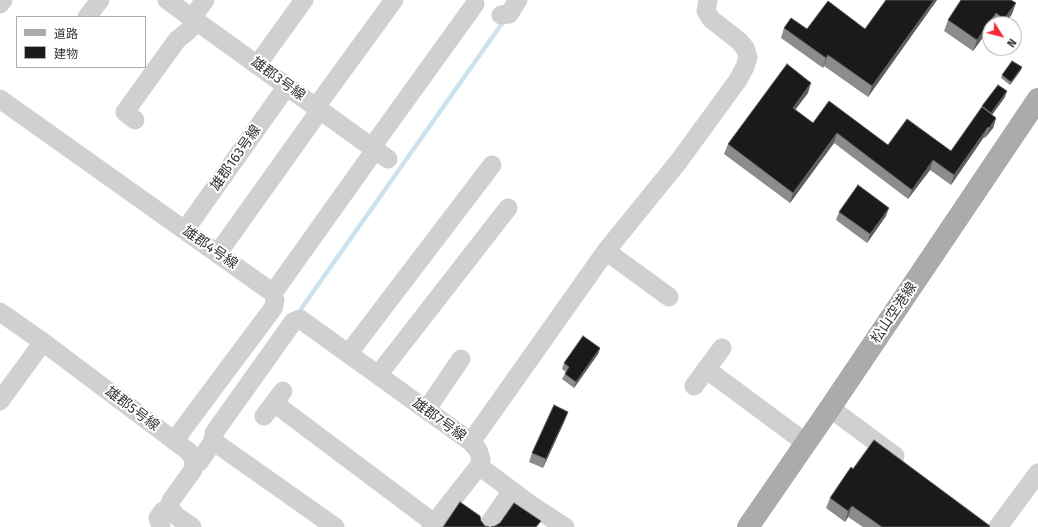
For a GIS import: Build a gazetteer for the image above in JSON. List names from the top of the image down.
{
  "streets": {
    "main road": ["松山空港線"],
    "street": [
      "雄郡3号線",
      "雄郡163号線",
      "雄郡4号線",
      "雄郡5号線",
      "雄郡7号線"
    ]
  },
  "crossings": [
    ["雄郡3号線", "雄郡163号線"],
    ["雄郡163号線", "雄郡4号線"]
  ],
  "legend": ["道路", "建物"],
  "north": "bottom right"
}
